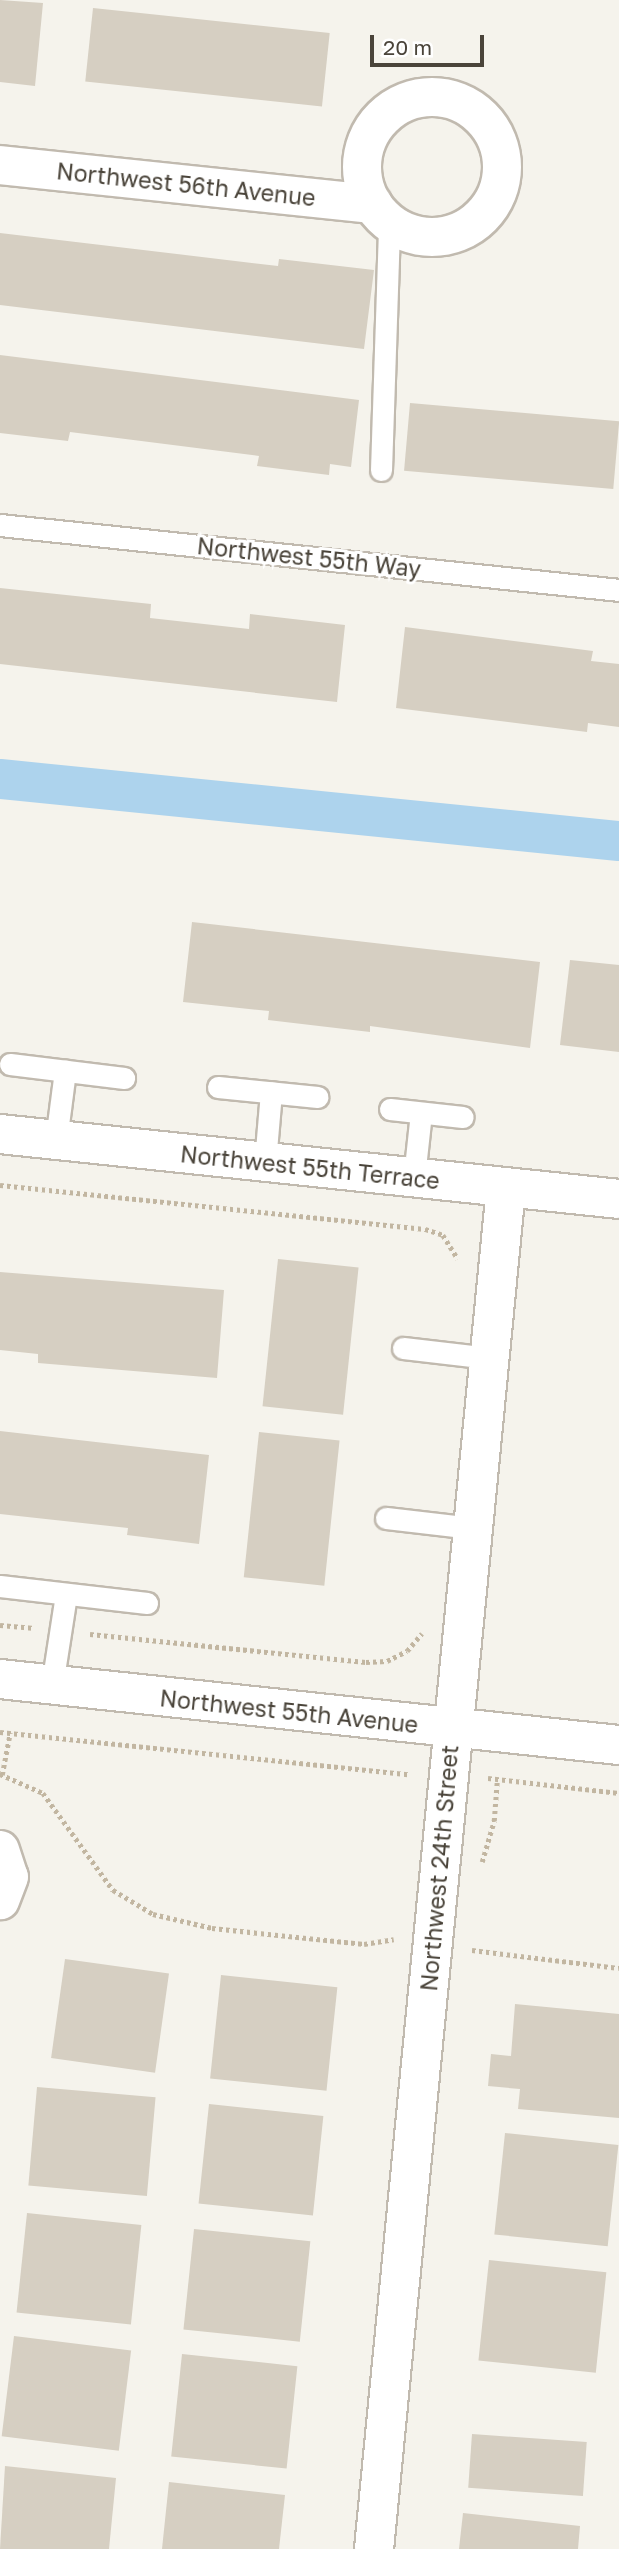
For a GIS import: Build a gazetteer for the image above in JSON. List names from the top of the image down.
{
  "streets": {
    "street": [
      "Northwest 56th Avenue",
      "Northwest 55th Terrace",
      "Northwest 55th Avenue",
      "Northwest 24th Street"
    ],
    "lane": ["Northwest 55th Way"]
  },
  "crossings": [
    ["Northwest 55th Terrace", "Northwest 24th Street"],
    ["Northwest 55th Avenue", "Northwest 24th Street"]
  ],
  "scale_bar": "20 m"
}
